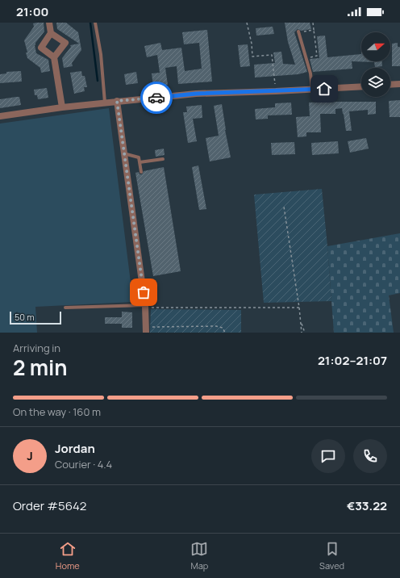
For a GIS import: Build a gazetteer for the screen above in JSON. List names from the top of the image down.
{
  "scale_bar": "50 m",
  "north": "right",
  "page": {
    "status": "21:00",
    "scale": "50 m",
    "heading": ["2 min", "Arriving in", "21:02–21:07"],
    "panel": [
      "Jordan",
      "Courier · 4.4",
      "Order #5642",
      "€33.22"
    ],
    "bar": "On the way · 160 m",
    "round": "J",
    "tabs": ["Home", "Map", "Saved"]
  }
}
